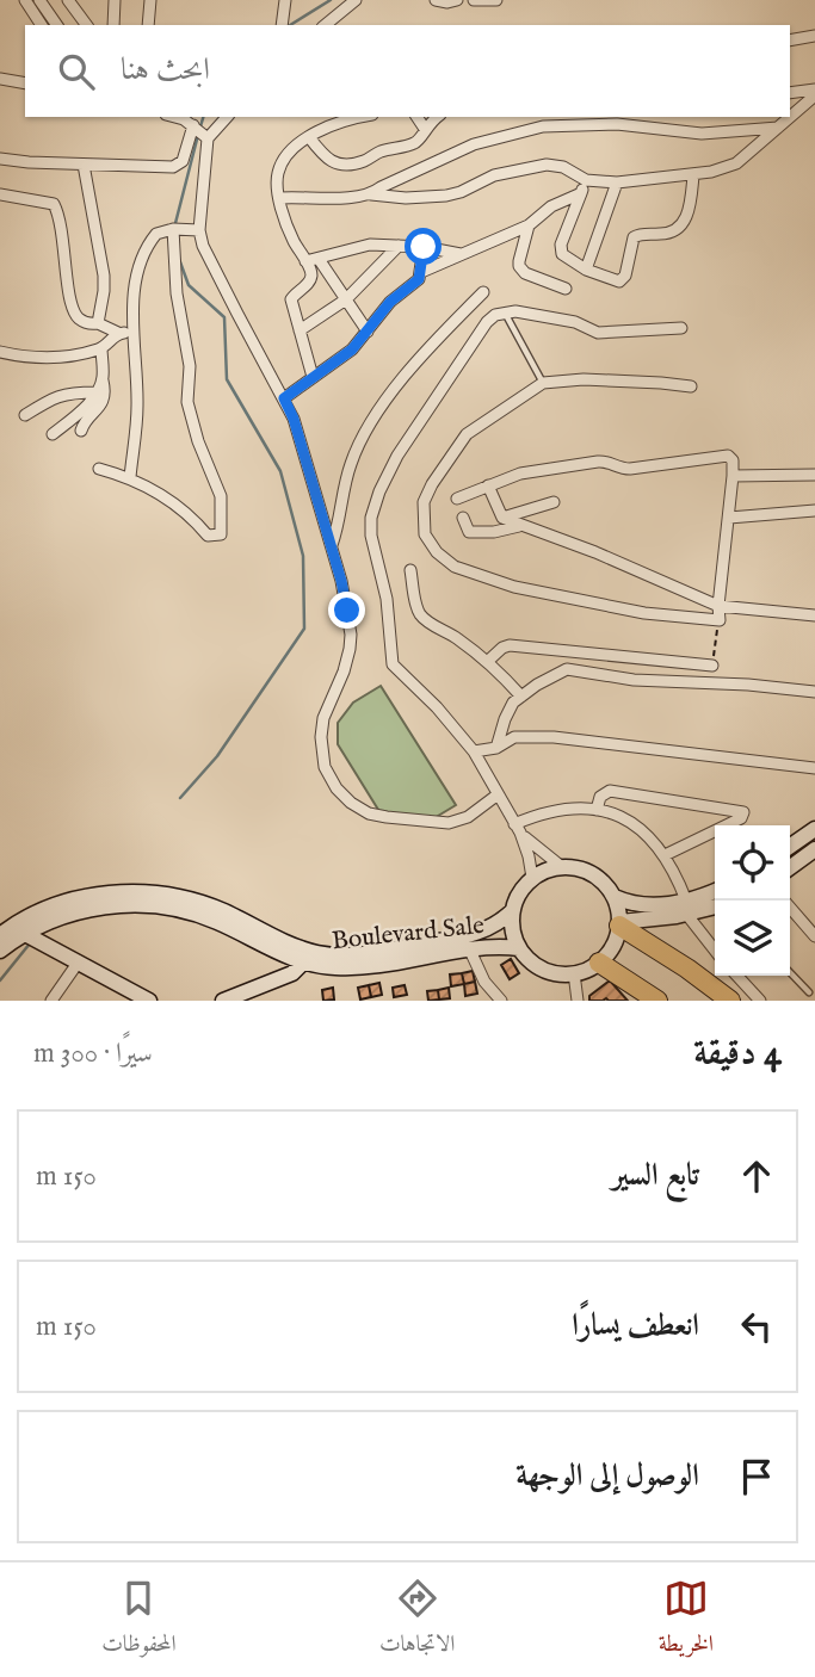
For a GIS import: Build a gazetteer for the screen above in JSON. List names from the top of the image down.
{
  "streets": {
    "street": ["Boulevard Sale"]
  },
  "page": {
    "search": "ابحث هنا",
    "heading": ["4 دقيقة", "سيرًا · 300 m"],
    "list": [
      ["تابع السير", "150 m"],
      ["انعطف يسارًا", "150 m"],
      "الوصول إلى الوجهة"
    ],
    "nav": ["الخريطة", "الاتجاهات", "المحفوظات"]
  }
}
